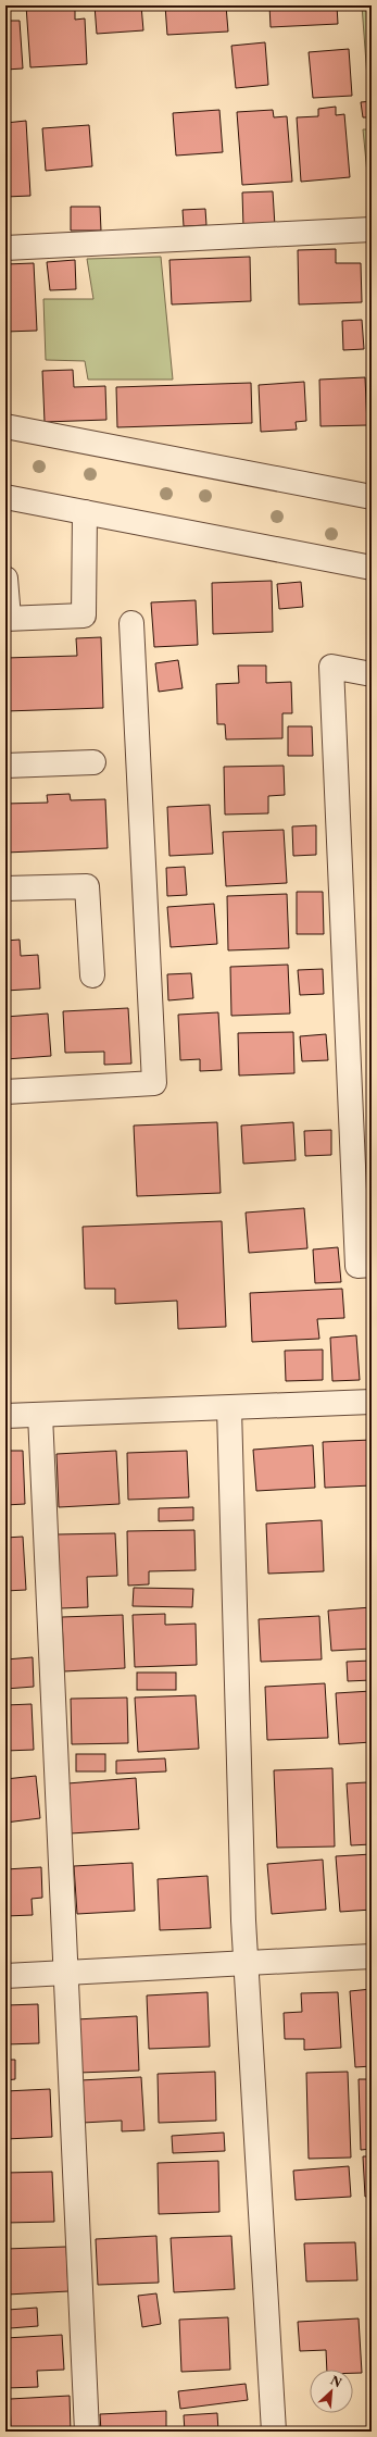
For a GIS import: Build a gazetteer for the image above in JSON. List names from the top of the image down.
{
  "north": "top right"
}
